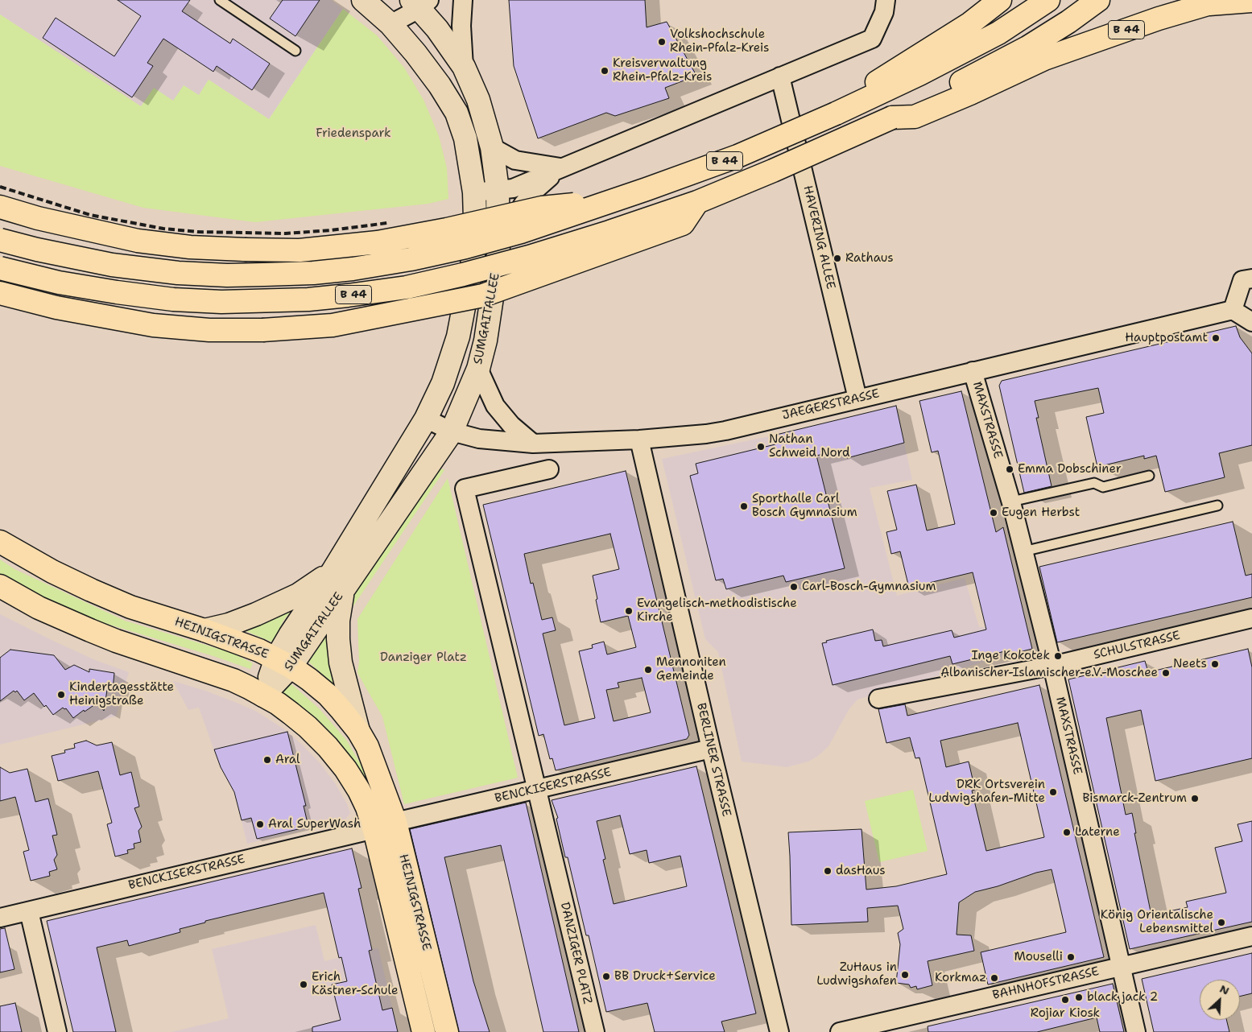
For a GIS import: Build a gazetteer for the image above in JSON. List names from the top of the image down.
{
  "streets": {
    "main road": ["B 44", "HEINIGSTRASSE"],
    "street": [
      "HAVERING ALLEE",
      "SUMGAITALLEE",
      "JAEGERSTRASSE",
      "MAXSTRASSE",
      "SCHULSTRASSE",
      "BERLINER STRASSE",
      "BENCKISERSTRASSE",
      "DANZIGER PLATZ",
      "BAHNHOFSTRASSE"
    ]
  },
  "crossings": [
    ["HAVERING ALLEE", "JAEGERSTRASSE"],
    ["SUMGAITALLEE", "JAEGERSTRASSE"],
    ["SUMGAITALLEE", "HEINIGSTRASSE"],
    ["JAEGERSTRASSE", "MAXSTRASSE"],
    ["JAEGERSTRASSE", "BERLINER STRASSE"],
    ["MAXSTRASSE", "SCHULSTRASSE"],
    ["MAXSTRASSE", "BAHNHOFSTRASSE"],
    ["HEINIGSTRASSE", "BENCKISERSTRASSE"],
    ["BERLINER STRASSE", "BENCKISERSTRASSE"],
    ["BENCKISERSTRASSE", "DANZIGER PLATZ"]
  ],
  "parks": ["Friedenspark", "Danziger Platz"],
  "places": [
    "Volkshochschule Rhein-Pfalz-Kreis",
    "Kreisverwaltung Rhein-Pfalz-Kreis",
    "Rathaus",
    "Hauptpostamt",
    "Nathan Schweid Nord",
    "Emma Dobschiner",
    "Sporthalle Carl Bosch Gymnasium",
    "Eugen Herbst",
    "Carl-Bosch-Gymnasium",
    "Evangelisch-methodistische Kirche",
    "Inge Kokotek",
    "Neets",
    "Mennoniten Gemeinde",
    "Albanischer-Islamischer-e.V.-Moschee",
    "Kindertagesstätte Heinigstraße",
    "Aral",
    "DRK Ortsverein Ludwigshafen-Mitte",
    "Bismarck-Zentrum",
    "Aral SuperWash",
    "Laterne",
    "dasHaus",
    "König Orientalische Lebensmittel",
    "Mouselli",
    "ZuHaus in Ludwigshafen",
    "BB Druck+Service",
    "Korkmaz",
    "Erich Kästner-Schule",
    "black jack 2",
    "Rojiar Kiosk"
  ],
  "north": "top right"
}
